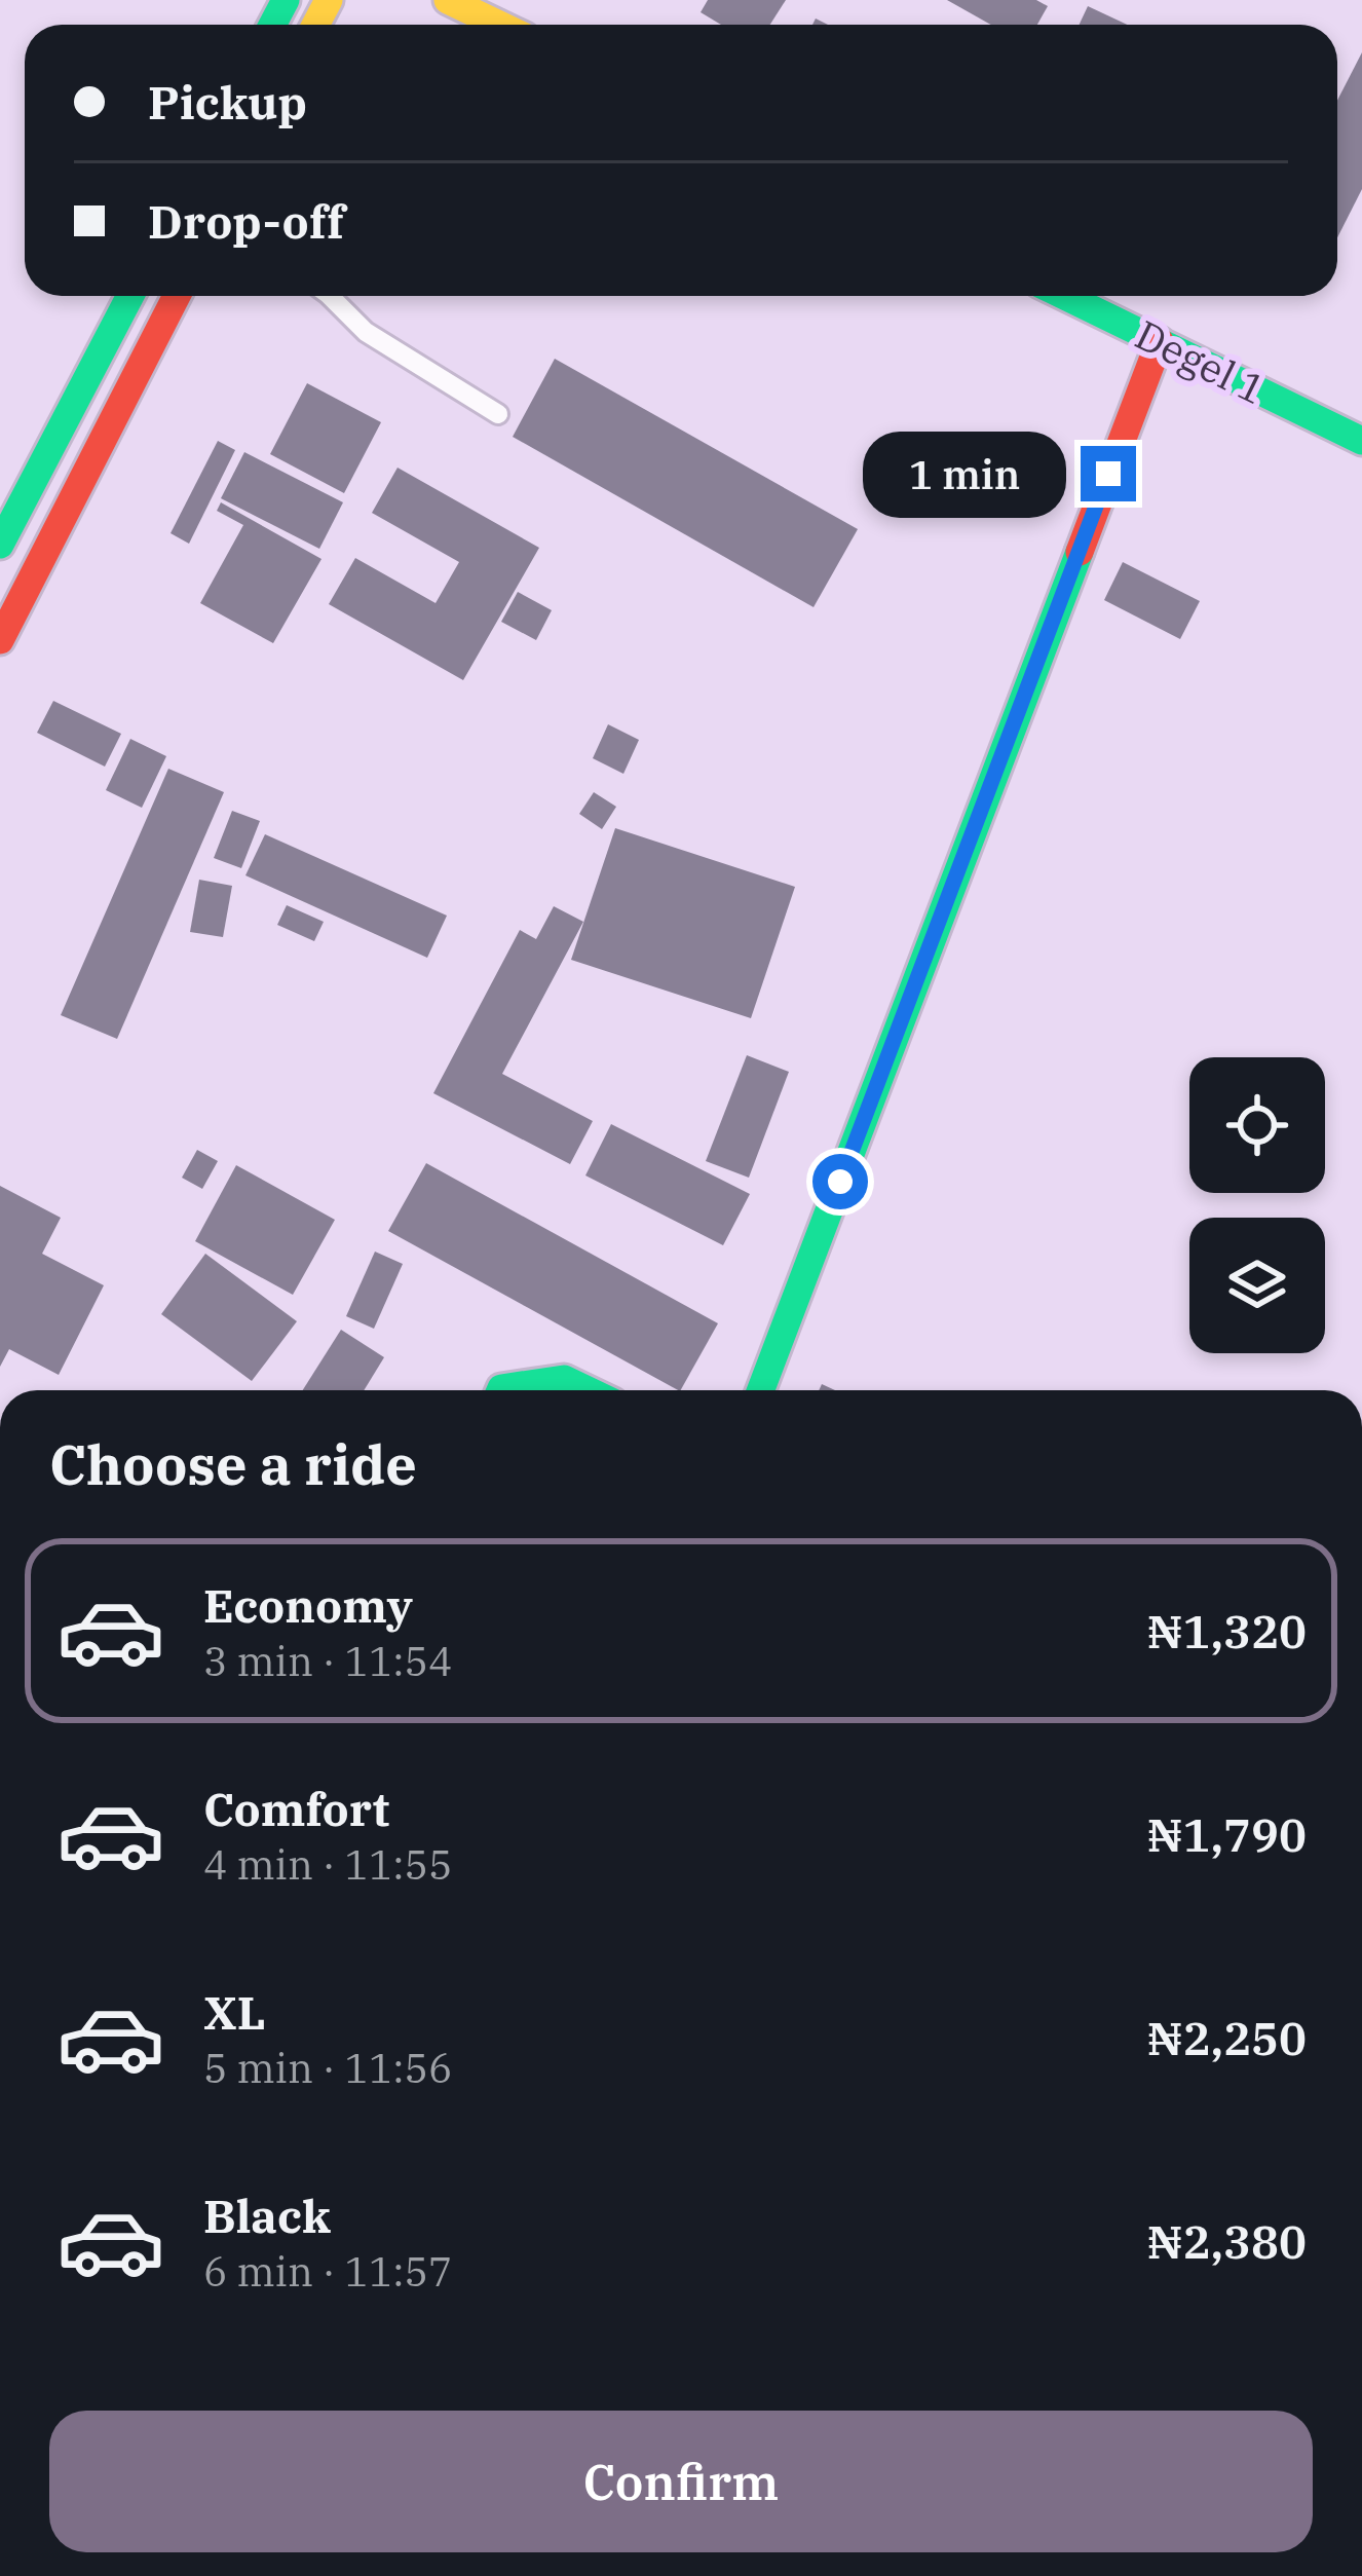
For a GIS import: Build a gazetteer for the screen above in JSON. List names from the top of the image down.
{
  "streets": {
    "street": ["Degel 1"]
  },
  "page": {
    "banner": ["Pickup", "Drop-off"],
    "bubble": "1 min",
    "heading": "Choose a ride",
    "list": [
      {
        "name": "Economy",
        "note": "3 min · 11:54",
        "value": "₦1,320"
      },
      {
        "name": "Comfort",
        "note": "4 min · 11:55",
        "value": "₦1,790"
      },
      {
        "name": "XL",
        "note": "5 min · 11:56",
        "value": "₦2,250"
      },
      {
        "name": "Black",
        "note": "6 min · 11:57",
        "value": "₦2,380"
      }
    ],
    "buttons": "Confirm"
  }
}
